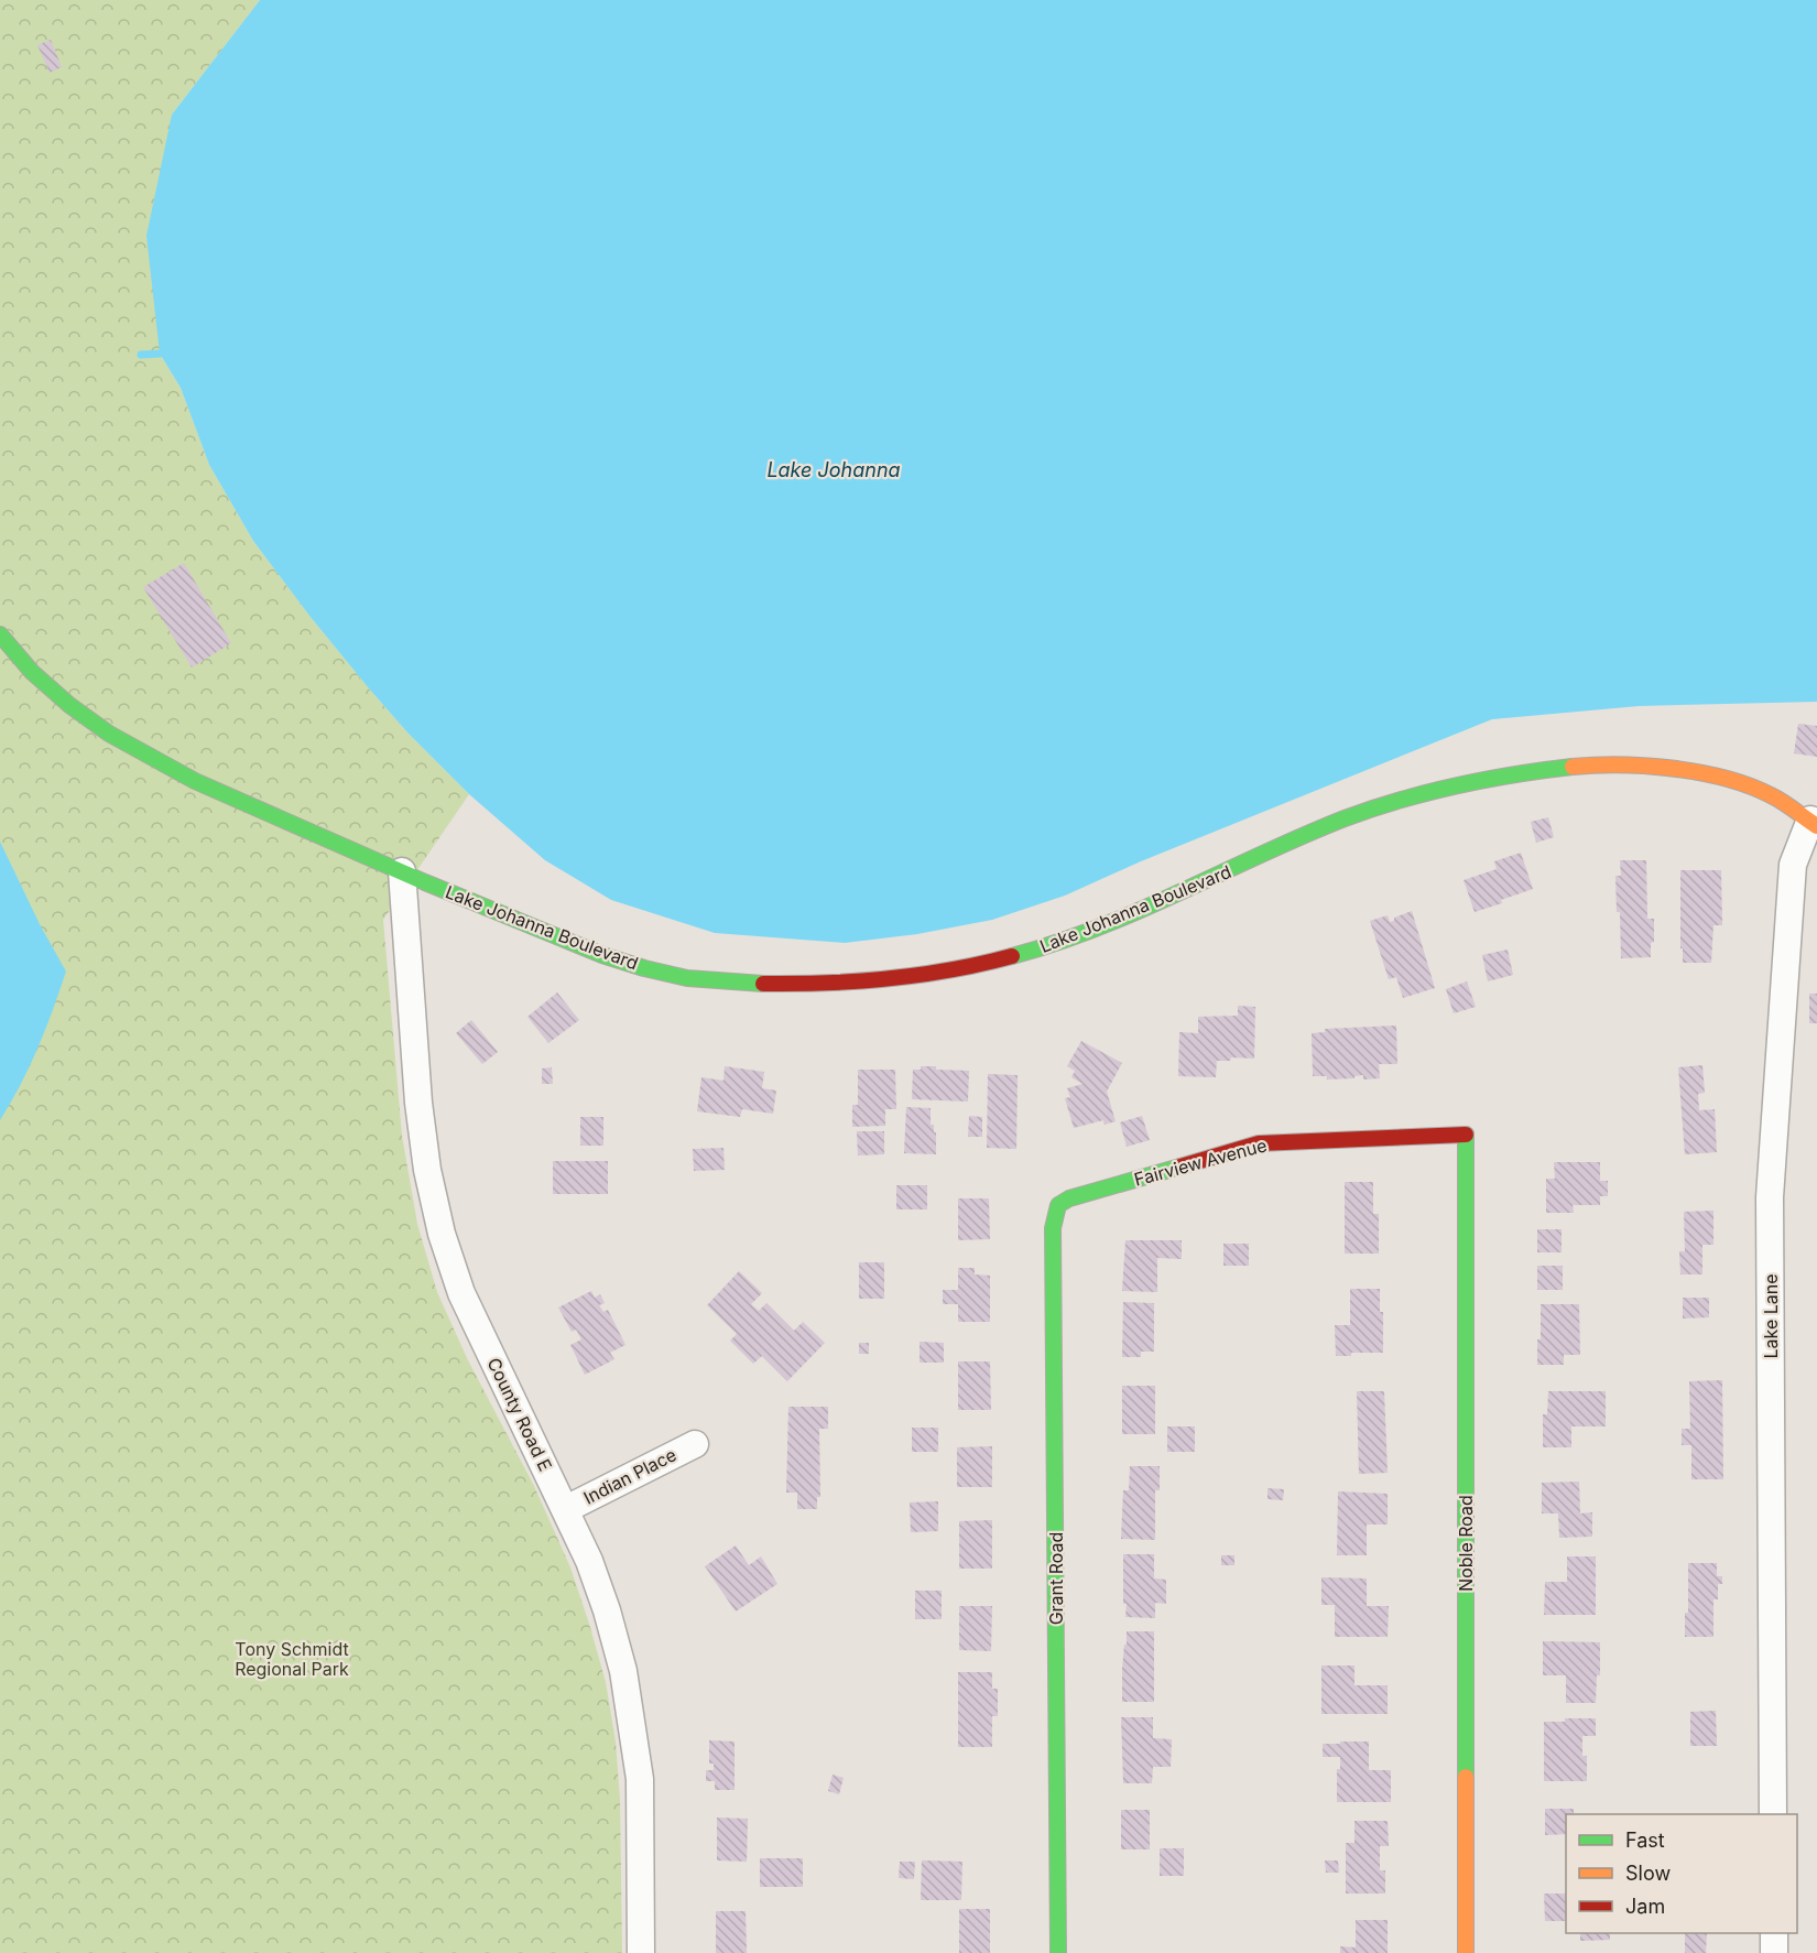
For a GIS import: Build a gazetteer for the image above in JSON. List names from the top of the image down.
{
  "streets": {
    "street": [
      "Lake Johanna Boulevard",
      "Fairview Avenue",
      "Lake Lane",
      "County Road E",
      "Indian Place",
      "Noble Road",
      "Grant Road"
    ]
  },
  "crossings": [
    ["Lake Johanna Boulevard", "Lake Lane"],
    ["Lake Johanna Boulevard", "County Road E"],
    ["Fairview Avenue", "Noble Road"],
    ["Fairview Avenue", "Grant Road"],
    ["County Road E", "Indian Place"]
  ],
  "water": ["Lake Johanna"],
  "parks": ["Tony Schmidt Regional Park"],
  "legend": ["Fast", "Slow", "Jam"]
}
